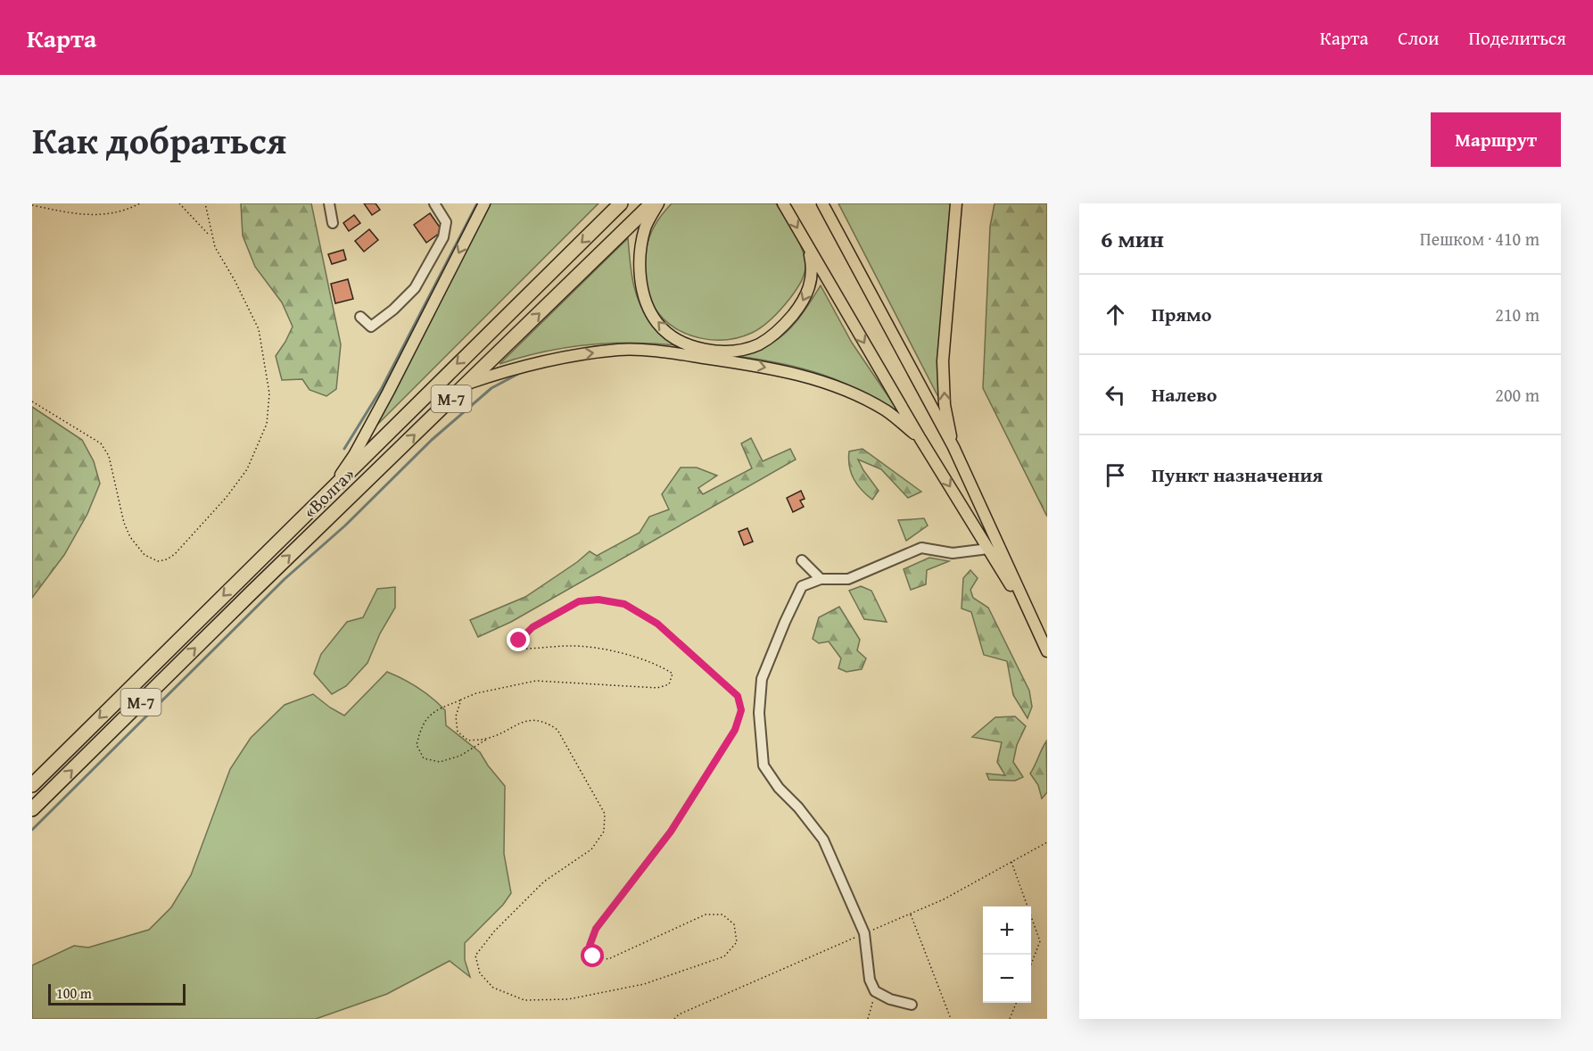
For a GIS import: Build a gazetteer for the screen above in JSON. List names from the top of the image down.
{
  "streets": {
    "highway": ["М-7", "«Волга»"]
  },
  "scale_bar": "100 m",
  "page": {
    "header": "Карта",
    "nav": ["Карта", "Слои", "Поделиться"],
    "title": "Как добраться",
    "buttons": "Маршрут",
    "heading": ["6 мин", "Пешком · 410 m"],
    "list": [
      ["Прямо", "210 m"],
      ["Налево", "200 m"],
      "Пункт назначения"
    ],
    "map_buttons": ["+", "−"],
    "scale": "100 m"
  }
}
